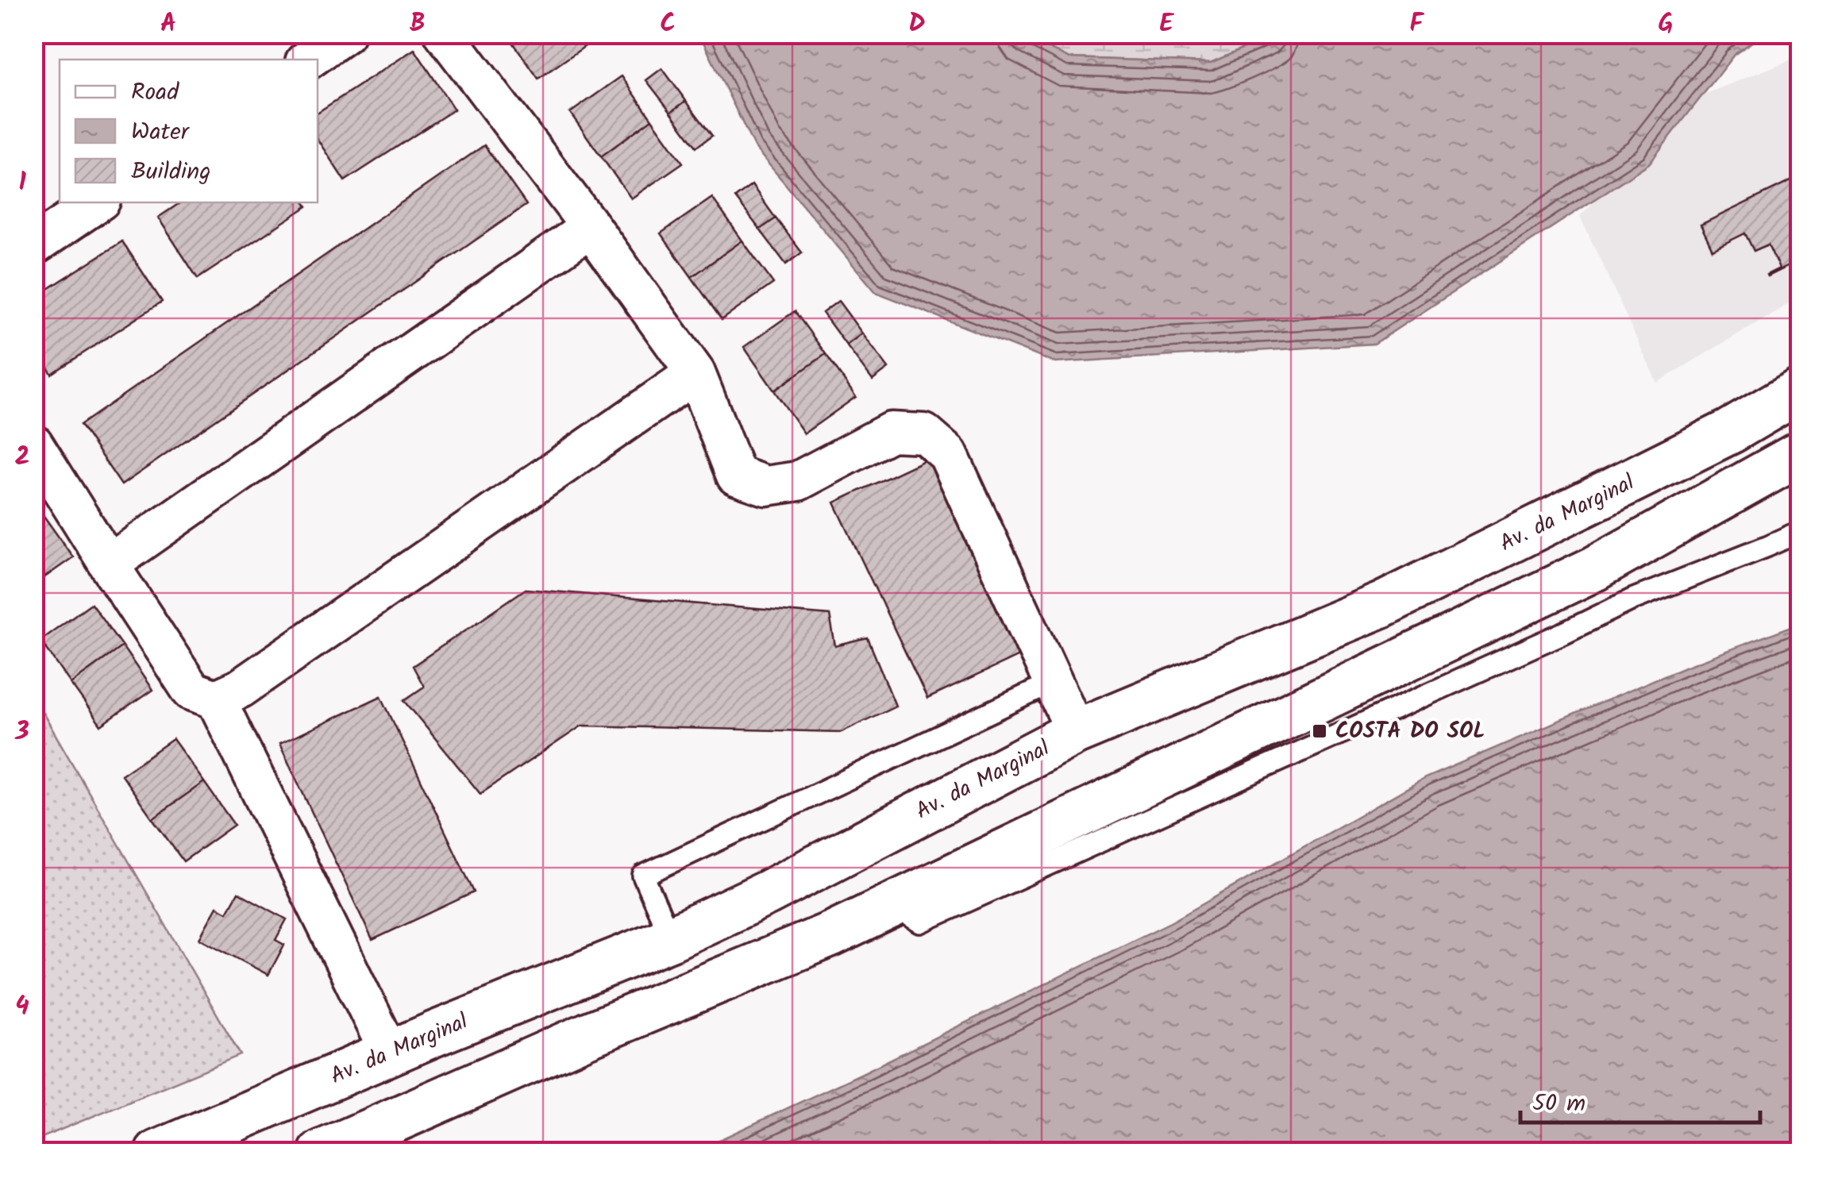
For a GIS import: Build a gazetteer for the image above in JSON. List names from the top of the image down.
{
  "streets": {
    "main road": ["Av. da Marginal"]
  },
  "places": {
    "transit": ["COSTA DO SOL"]
  },
  "legend": ["Road", "Water", "Building"],
  "scale_bar": "50 m",
  "grid": {
    "columns": [
      "A",
      "B",
      "C",
      "D",
      "E",
      "F",
      "G"
    ],
    "rows": [
      "1",
      "2",
      "3",
      "4"
    ]
  }
}
